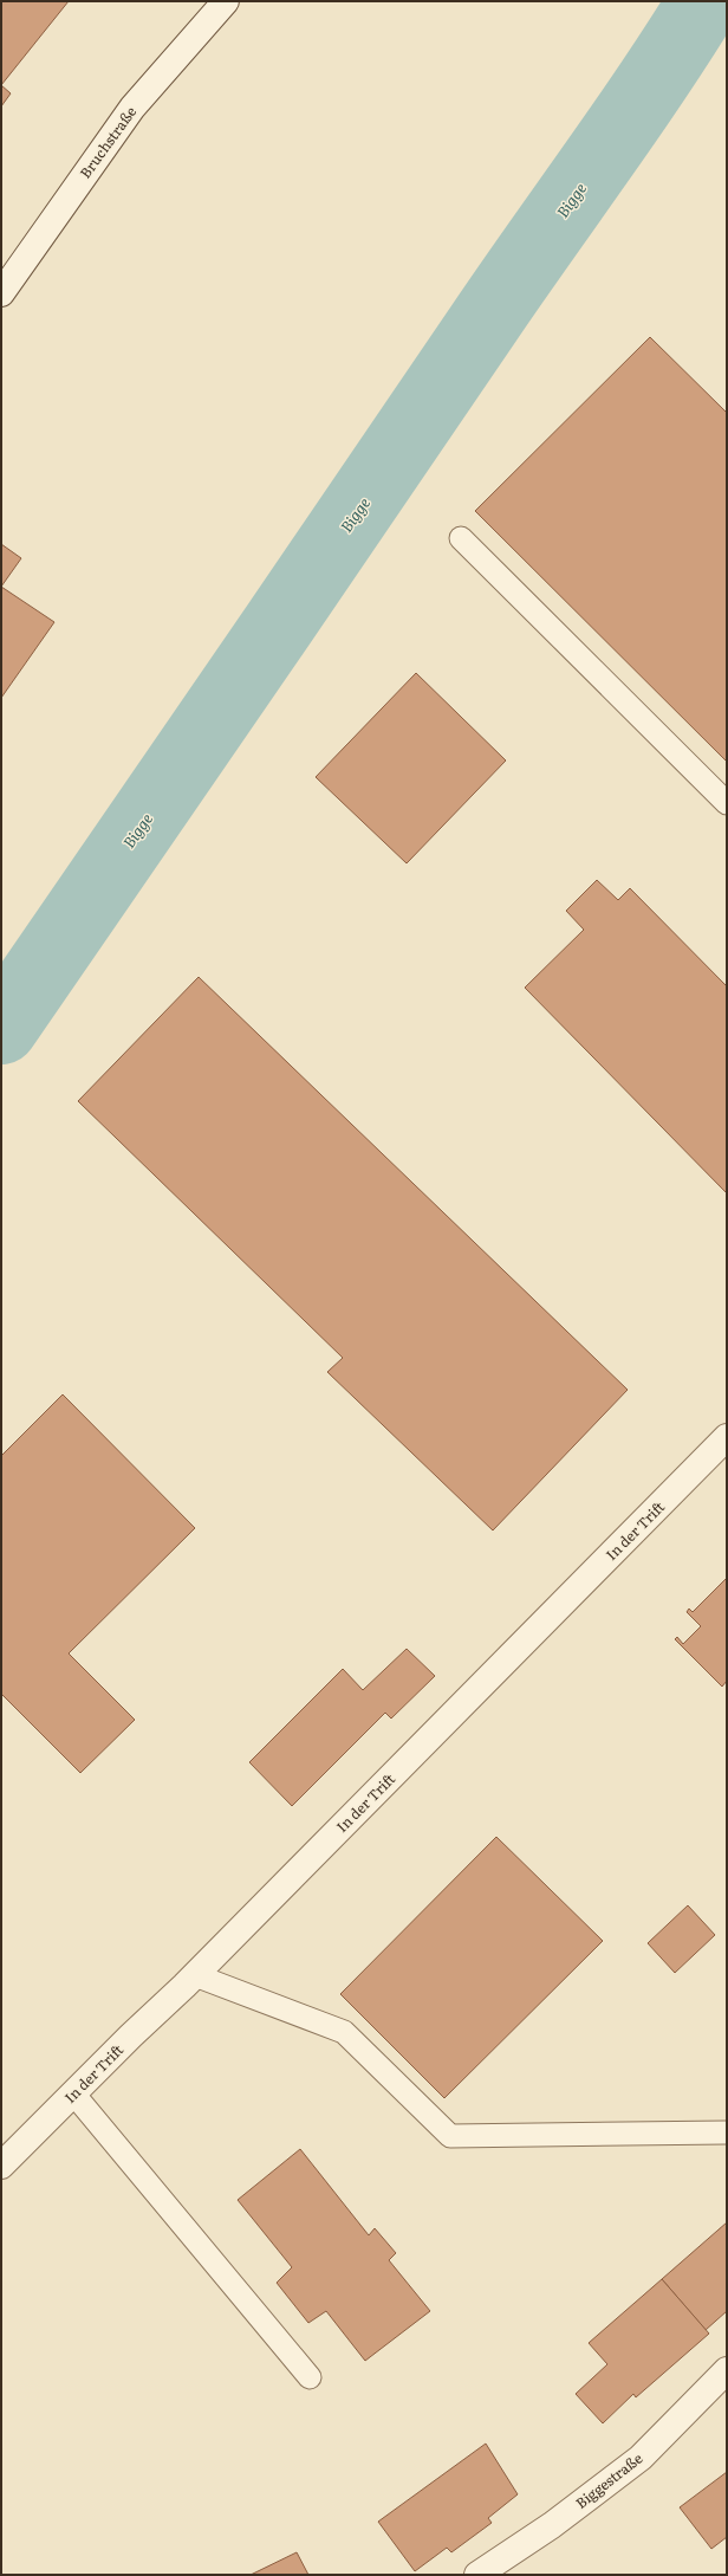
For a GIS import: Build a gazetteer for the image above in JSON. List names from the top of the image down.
{
  "streets": {
    "street": ["Bruchstraße", "In der Trift", "Biggestraße"]
  },
  "water": ["Bigge"]
}
